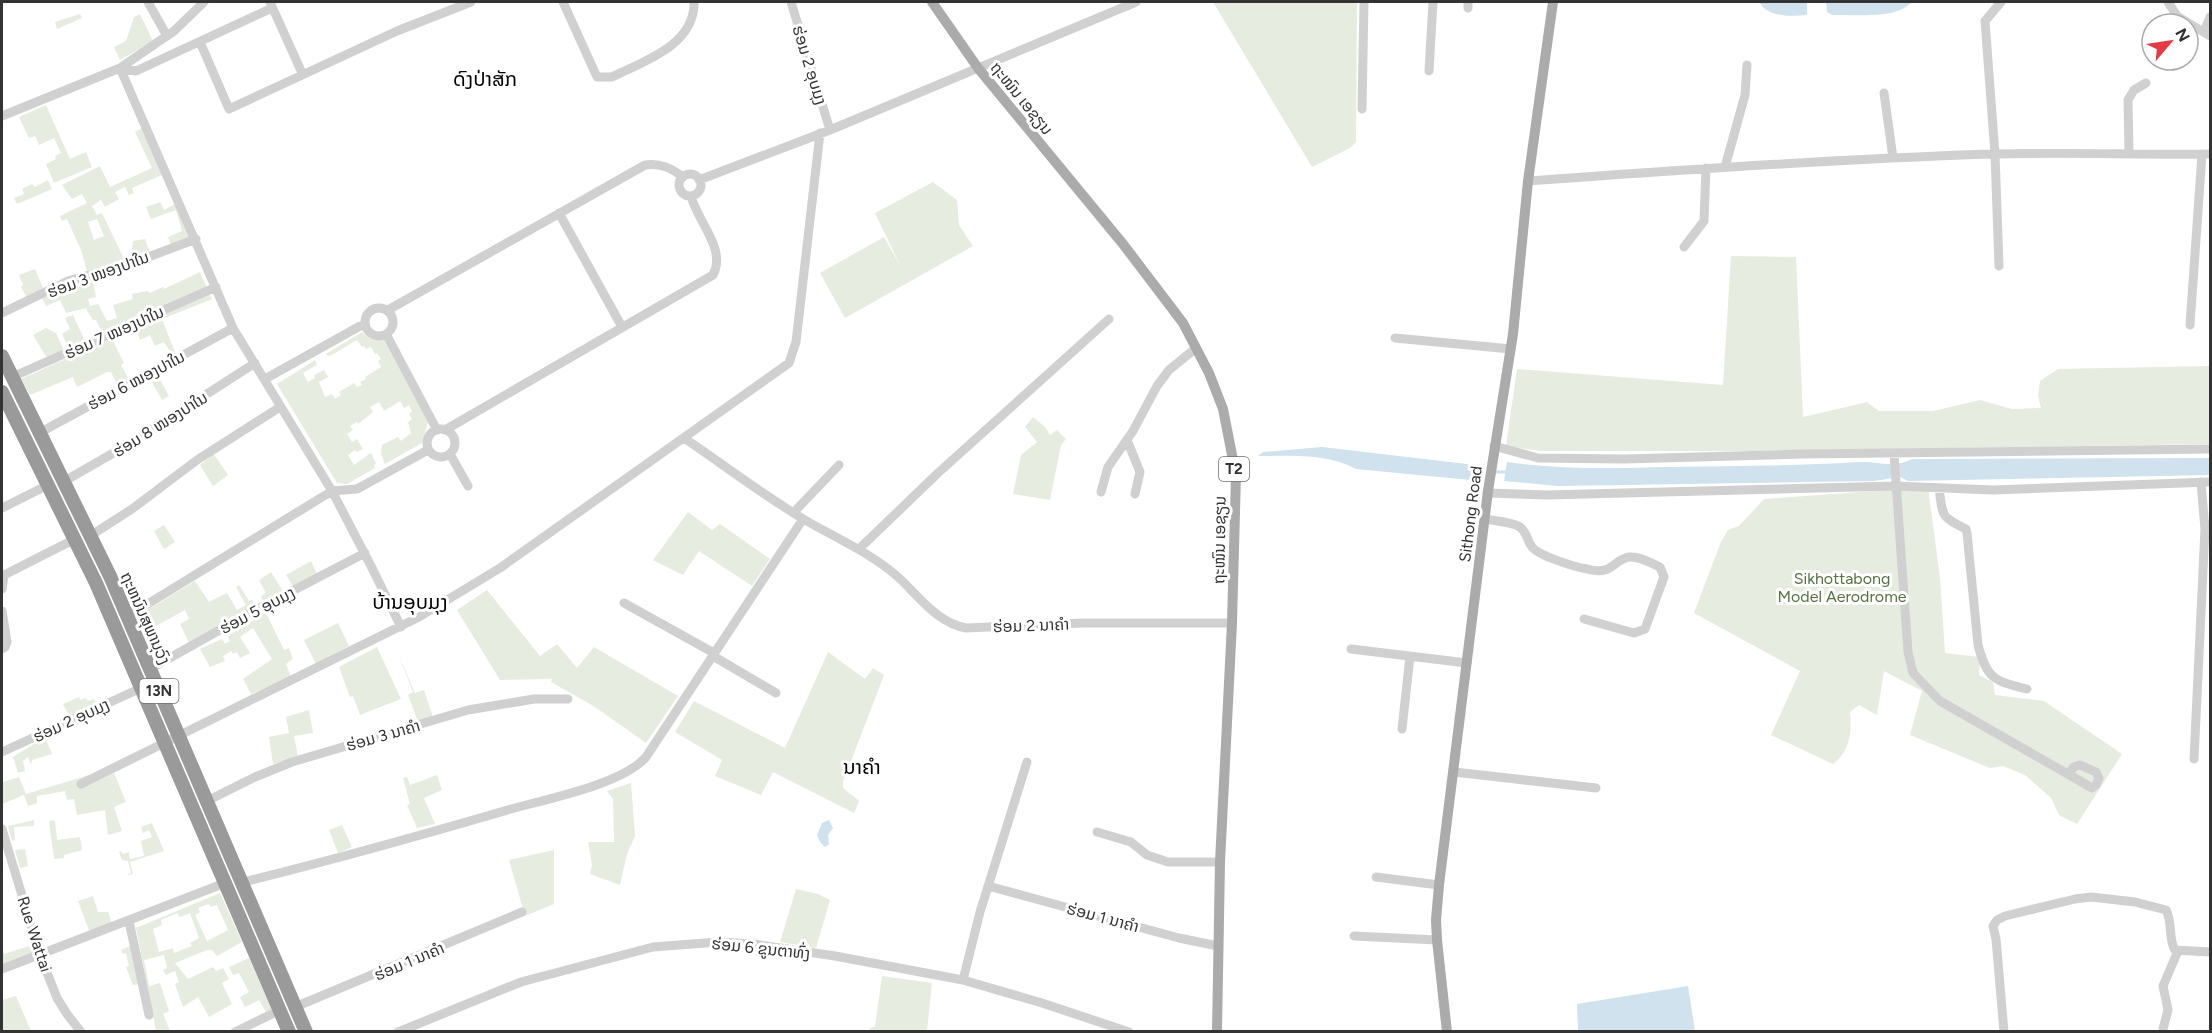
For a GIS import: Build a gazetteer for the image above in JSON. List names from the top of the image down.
{
  "streets": {
    "highway": ["ຖະຫນົນສຸພານຸວົງ", "13N"],
    "main road": ["ຖະໜົນ ເອຊຽນ", "T2", "Sithong Road"],
    "street": [
      "ຮ່ອມ 2 ອຸບມຸງ",
      "ຮ່ອມ 3 ໜອງປາໃນ",
      "ຮ່ອມ 7 ໜອງປາໃນ",
      "ຮ່ອມ 6 ໜອງປາໃນ",
      "ຮ່ອມ 8 ໜອງປາໃນ",
      "ຮ່ອມ 5 ອຸບມຸງ",
      "ຮ່ອມ 2 ນາຄຳ",
      "ຮ່ອມ 3 ນາຄຳ",
      "ຮ່ອມ 1 ນາຄຳ",
      "Rue Wattai",
      "ຮ່ອມ 6 ຂູນຕາທົ່ງ"
    ]
  },
  "crossings": [
    ["ຮ່ອມ 2 ອຸບມຸງ", "ຖະຫນົນສຸພານຸວົງ"],
    ["ຖະໜົນ ເອຊຽນ", "ຮ່ອມ 2 ນາຄຳ"],
    ["ຖະໜົນ ເອຊຽນ", "ຮ່ອມ 1 ນາຄຳ"],
    ["ຮ່ອມ 7 ໜອງປາໃນ", "ຖະຫນົນສຸພານຸວົງ"],
    ["ຮ່ອມ 6 ໜອງປາໃນ", "ຖະຫນົນສຸພານຸວົງ"],
    ["ຮ່ອມ 8 ໜອງປາໃນ", "ຖະຫນົນສຸພານຸວົງ"],
    ["ຮ່ອມ 5 ອຸບມຸງ", "ຖະຫນົນສຸພານຸວົງ"],
    ["ຖະຫນົນສຸພານຸວົງ", "ຮ່ອມ 3 ນາຄຳ"],
    ["ຖະຫນົນສຸພານຸວົງ", "ຮ່ອມ 1 ນາຄຳ"]
  ],
  "districts": ["ດົງປ່າສັກ", "ບ້ານອຸບມຸງ", "ນາຄຳ"],
  "parks": ["Sikhottabong Model Aerodrome"],
  "north": "top right"
}
